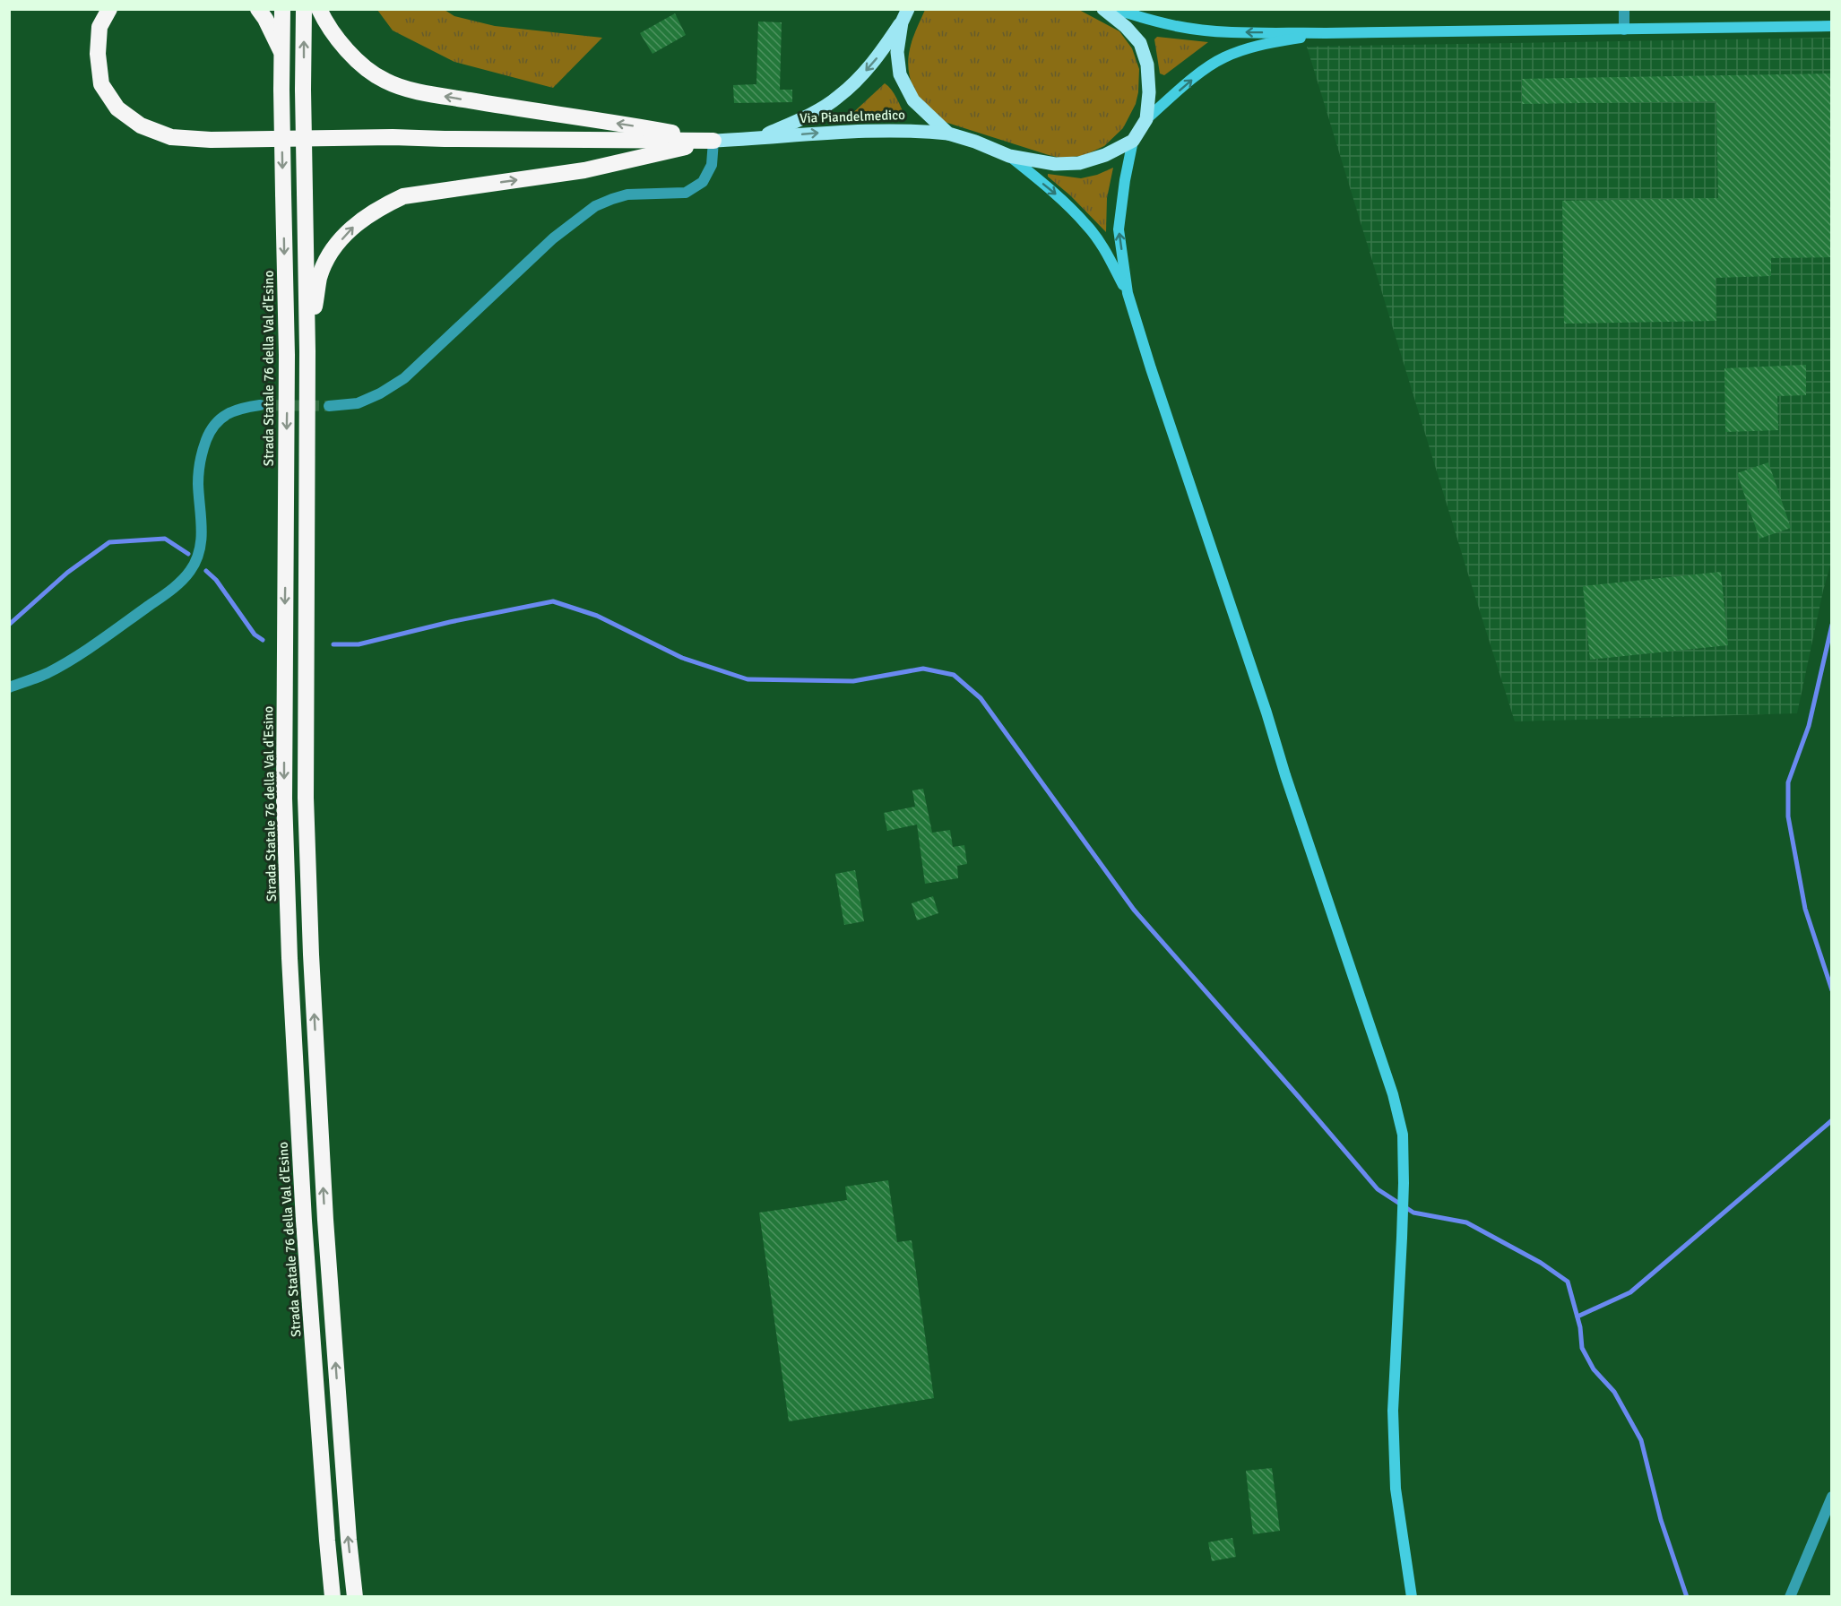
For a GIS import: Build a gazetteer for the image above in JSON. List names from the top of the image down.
{
  "streets": {
    "highway": ["Strada Statale 76 della Val d'Esino"],
    "main road": ["Via Piandelmedico"]
  }
}
